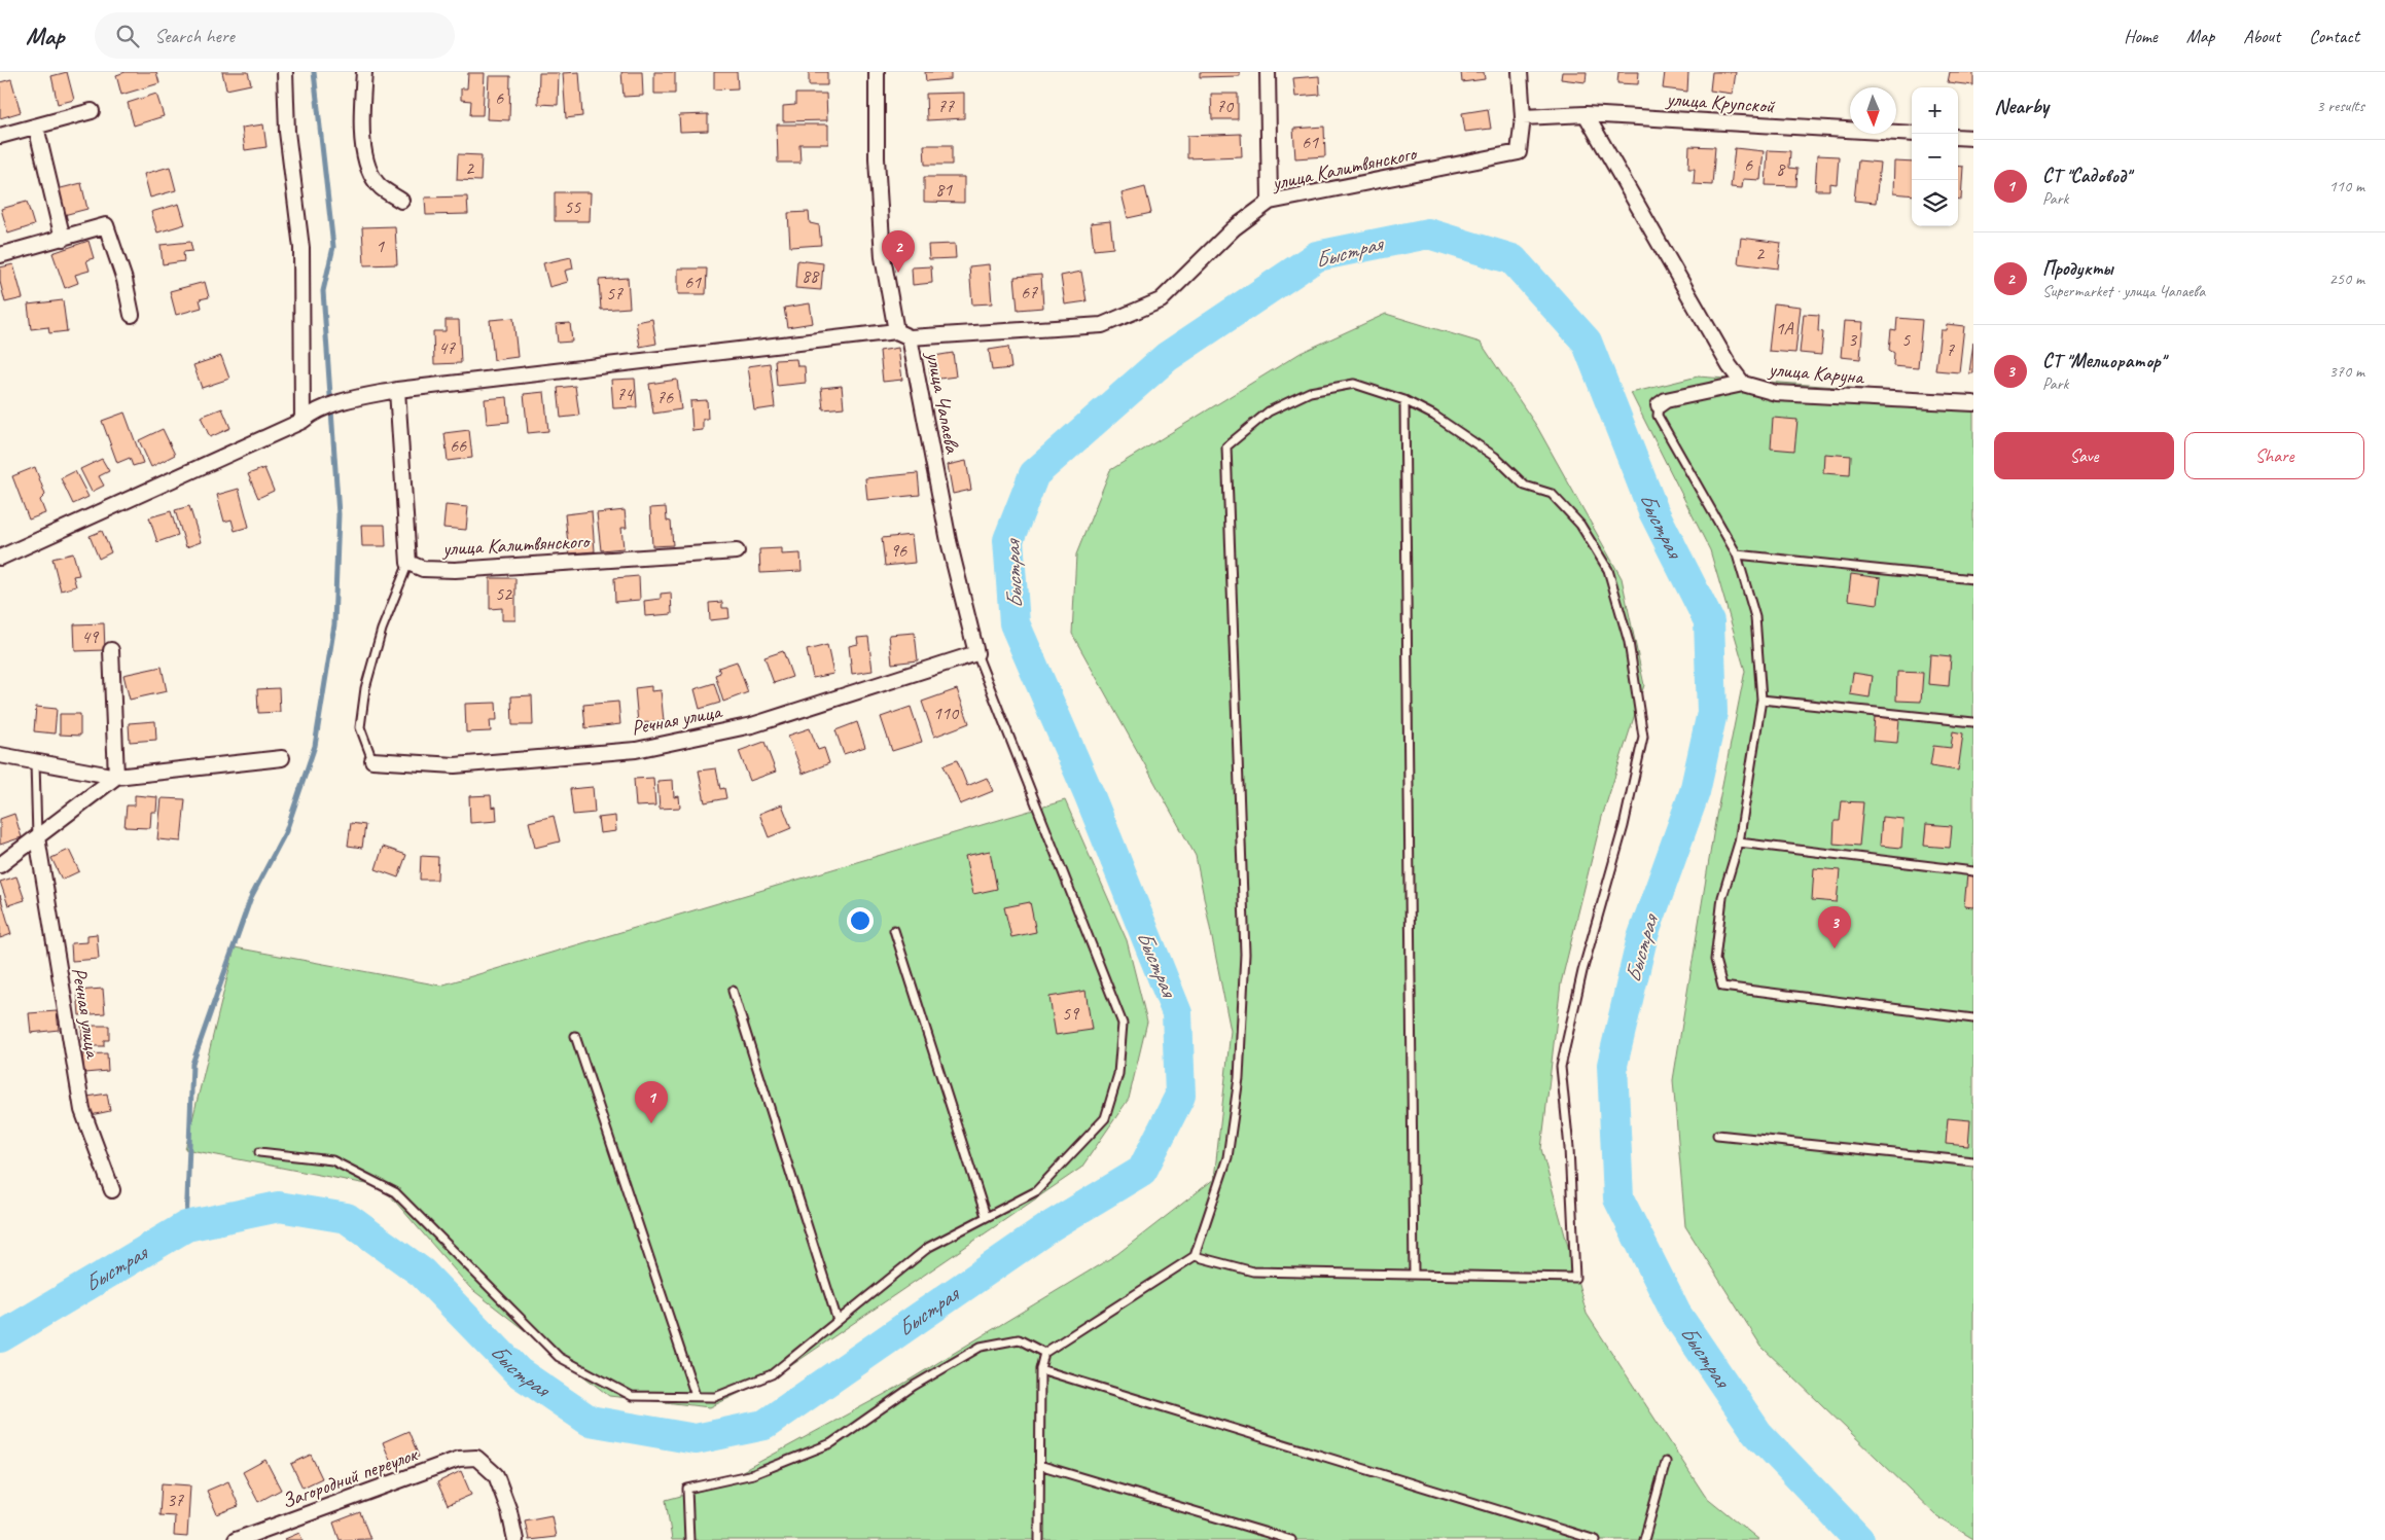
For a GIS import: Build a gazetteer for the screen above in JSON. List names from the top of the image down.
{
  "streets": {
    "street": [
      "улица Крупской",
      "улица Калитвянского",
      "улица Каруна",
      "улица Чапаева",
      "Речная улица",
      "Загородний переулок"
    ]
  },
  "crossings": [
    ["улица Крупской", "улица Калитвянского"],
    ["улица Калитвянского", "улица Чапаева"],
    ["улица Чапаева", "Речная улица"]
  ],
  "water": ["Быстрая"],
  "house_numbers": [
    "6",
    "77",
    "70",
    "61",
    "6",
    "2",
    "8",
    "81",
    "55",
    "1",
    "2",
    "88",
    "61",
    "67",
    "57",
    "1А",
    "3",
    "5",
    "47",
    "7",
    "74",
    "76",
    "66",
    "96",
    "52",
    "49",
    "110",
    "59",
    "37"
  ],
  "north": "bottom",
  "page": {
    "header": "Map",
    "search": "Search here",
    "nav": [
      "Home",
      "Map",
      "About",
      "Contact"
    ],
    "heading": ["Nearby", "3 results"],
    "map_buttons": ["+", "−"],
    "list": [
      {
        "mark": "1",
        "name": "СТ \"Садовод\"",
        "note": "Park",
        "value": "110 m"
      },
      {
        "mark": "2",
        "name": "Продукты",
        "note": "Supermarket · улица Чапаева",
        "value": "250 m"
      },
      {
        "mark": "3",
        "name": "СТ \"Мелиоратор\"",
        "note": "Park",
        "value": "370 m"
      }
    ],
    "pins": ["2", "3", "1"],
    "buttons": ["Save", "Share"]
  }
}
